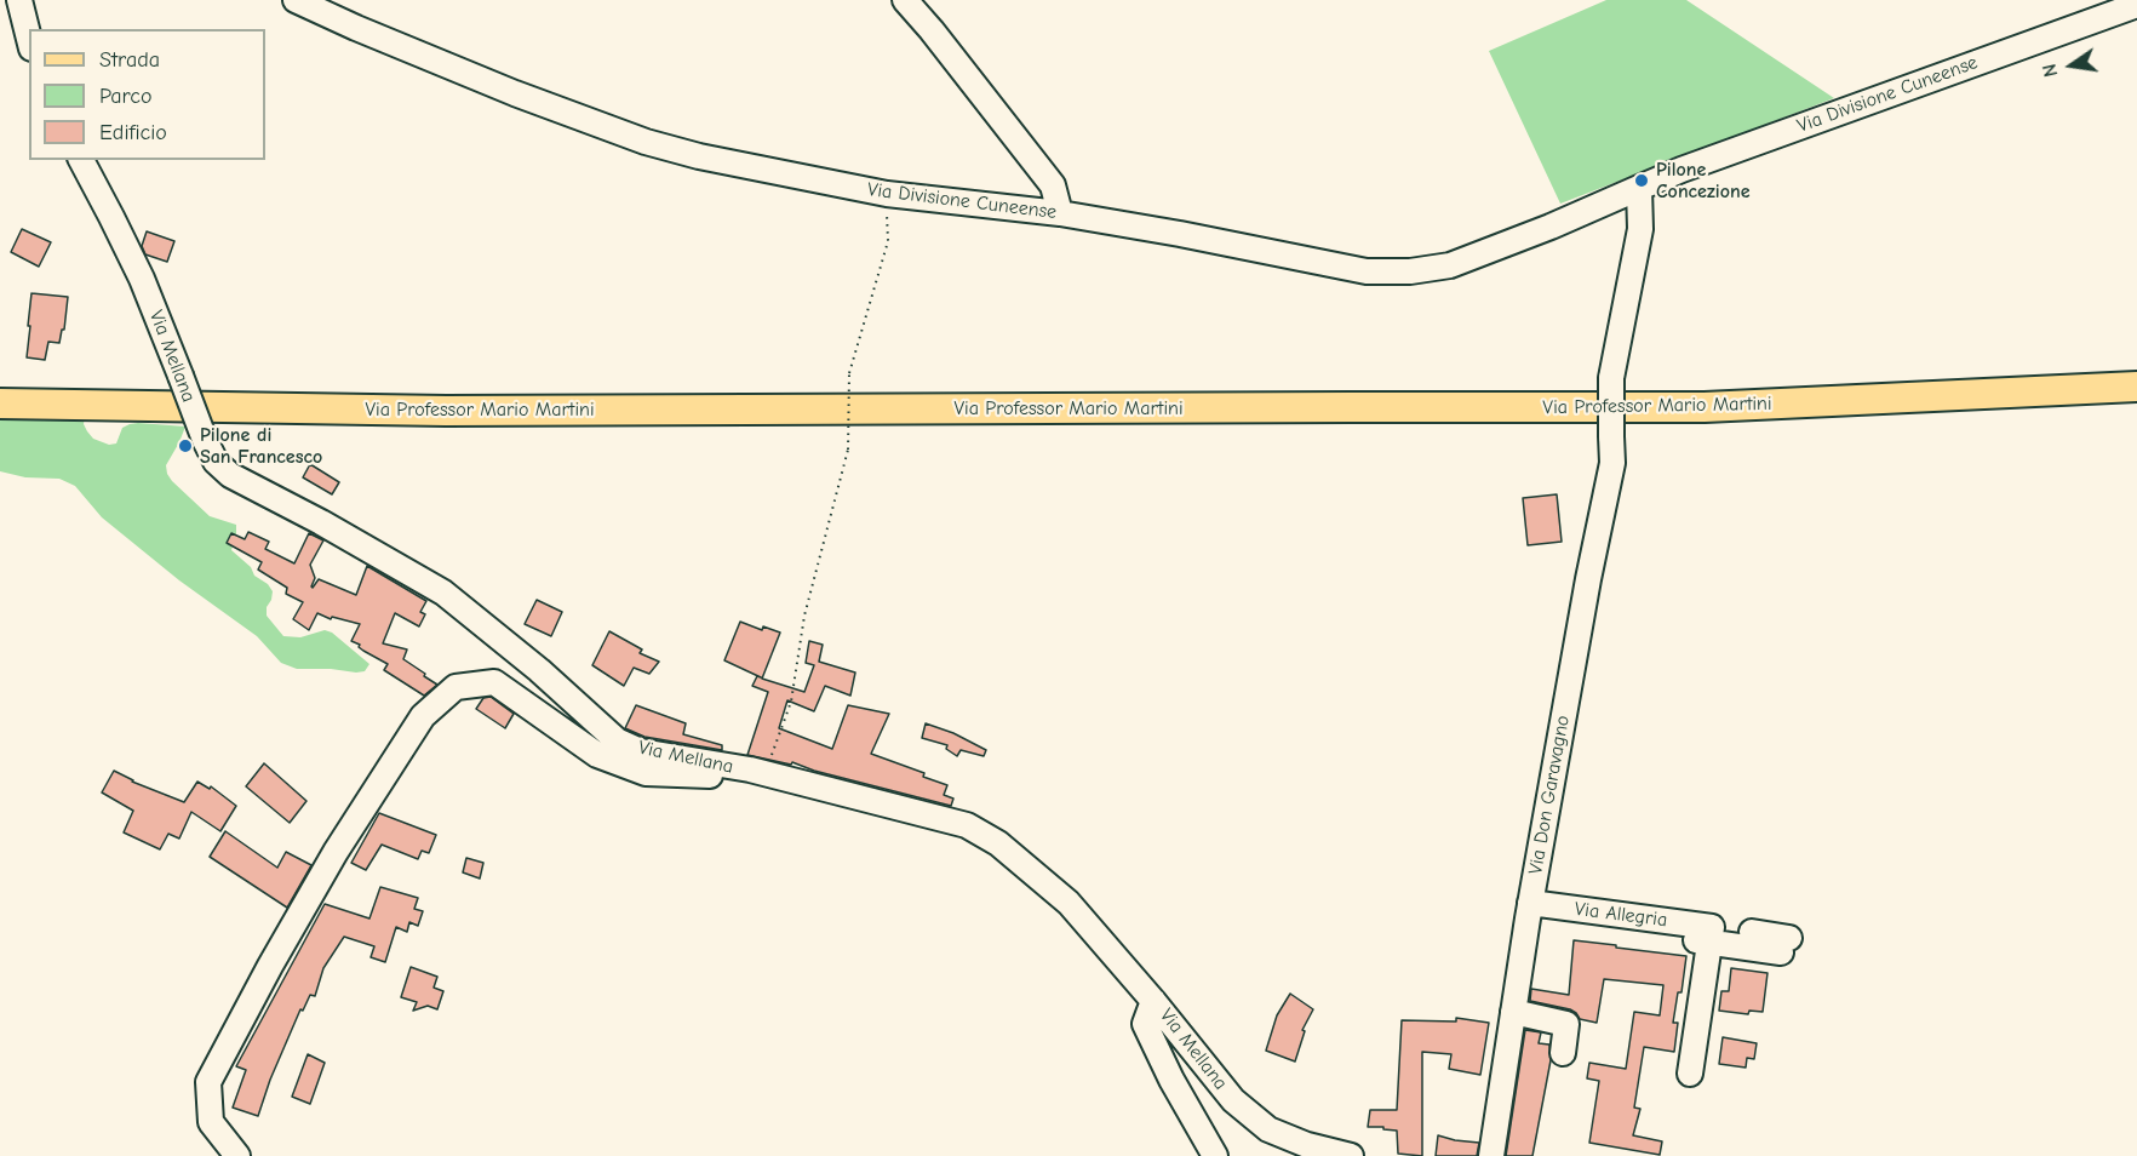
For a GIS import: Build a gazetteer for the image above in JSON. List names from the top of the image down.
{
  "streets": {
    "main road": ["Via Professor Mario Martini"],
    "street": [
      "Via Divisione Cuneense",
      "Via Mellana",
      "Via Don Garavagno",
      "Via Allegria"
    ]
  },
  "crossings": [
    ["Via Divisione Cuneense", "Via Don Garavagno"],
    ["Via Don Garavagno", "Via Allegria"]
  ],
  "places": ["Pilone Concezione", "Pilone di San Francesco"],
  "legend": ["Strada", "Parco", "Edificio"],
  "north": "left"
}
